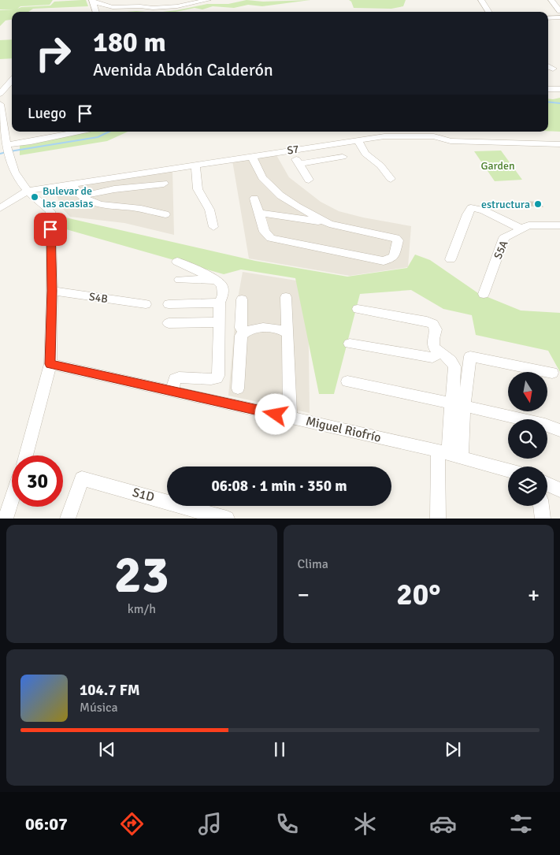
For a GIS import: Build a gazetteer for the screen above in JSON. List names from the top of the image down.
{
  "streets": {
    "street": [
      "S7",
      "S5A",
      "S4B",
      "Miguel Riofrío",
      "S1D"
    ]
  },
  "parks": ["Garden"],
  "places": ["Bulevar de las acasias", "estructura"],
  "north": "bottom",
  "page": {
    "turn": ["180 m", "Avenida Abdón Calderón"],
    "then": "Luego",
    "limit": "30",
    "trip": "06:08 · 1 min · 350 m",
    "tile": [
      ["23", "km/h"],
      "Clima"
    ],
    "heat": ["−", "20°", "+"],
    "song": ["104.7 FM", "Música"],
    "tabs": "06:07"
  }
}
